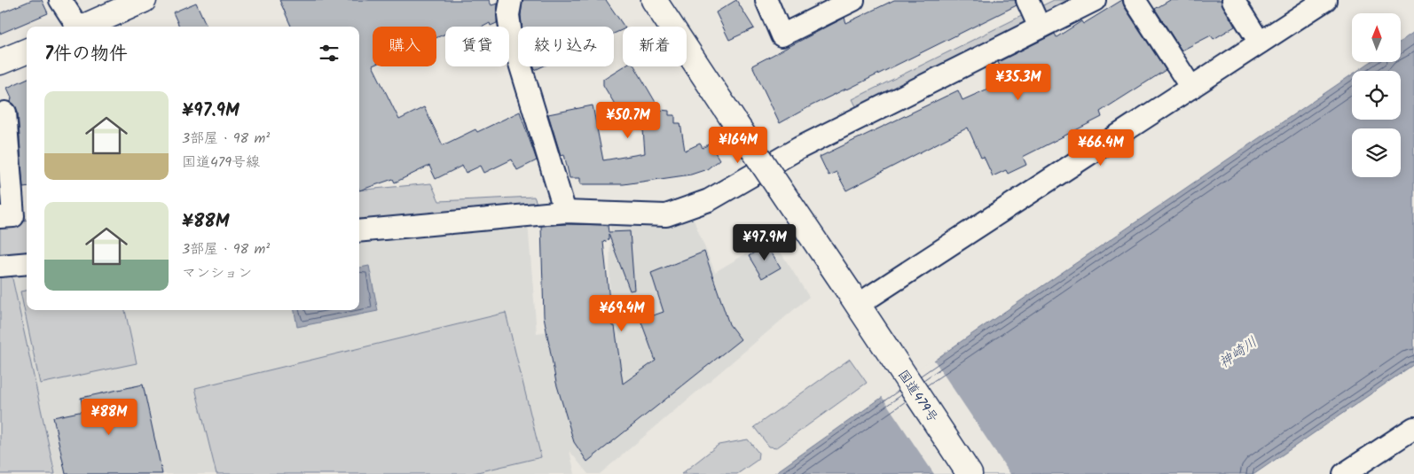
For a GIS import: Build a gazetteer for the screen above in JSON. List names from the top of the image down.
{
  "streets": {
    "main road": ["国道479号"]
  },
  "water": ["神崎川"],
  "north": "top",
  "page": {
    "chip": [
      "購入",
      "賃貸",
      "絞り込み",
      "新着"
    ],
    "heading": "7件の物件",
    "price": [
      "¥35.3M",
      "¥50.7M",
      "¥164M",
      "¥66.4M",
      "¥97.9M",
      "¥69.4M",
      "¥88M"
    ],
    "list": [
      {
        "name": "¥97.9M",
        "note": "3部屋 · 98 m² · 国道479号線"
      },
      {
        "name": "¥88M",
        "note": "3部屋 · 98 m² · マンション"
      }
    ]
  }
}
